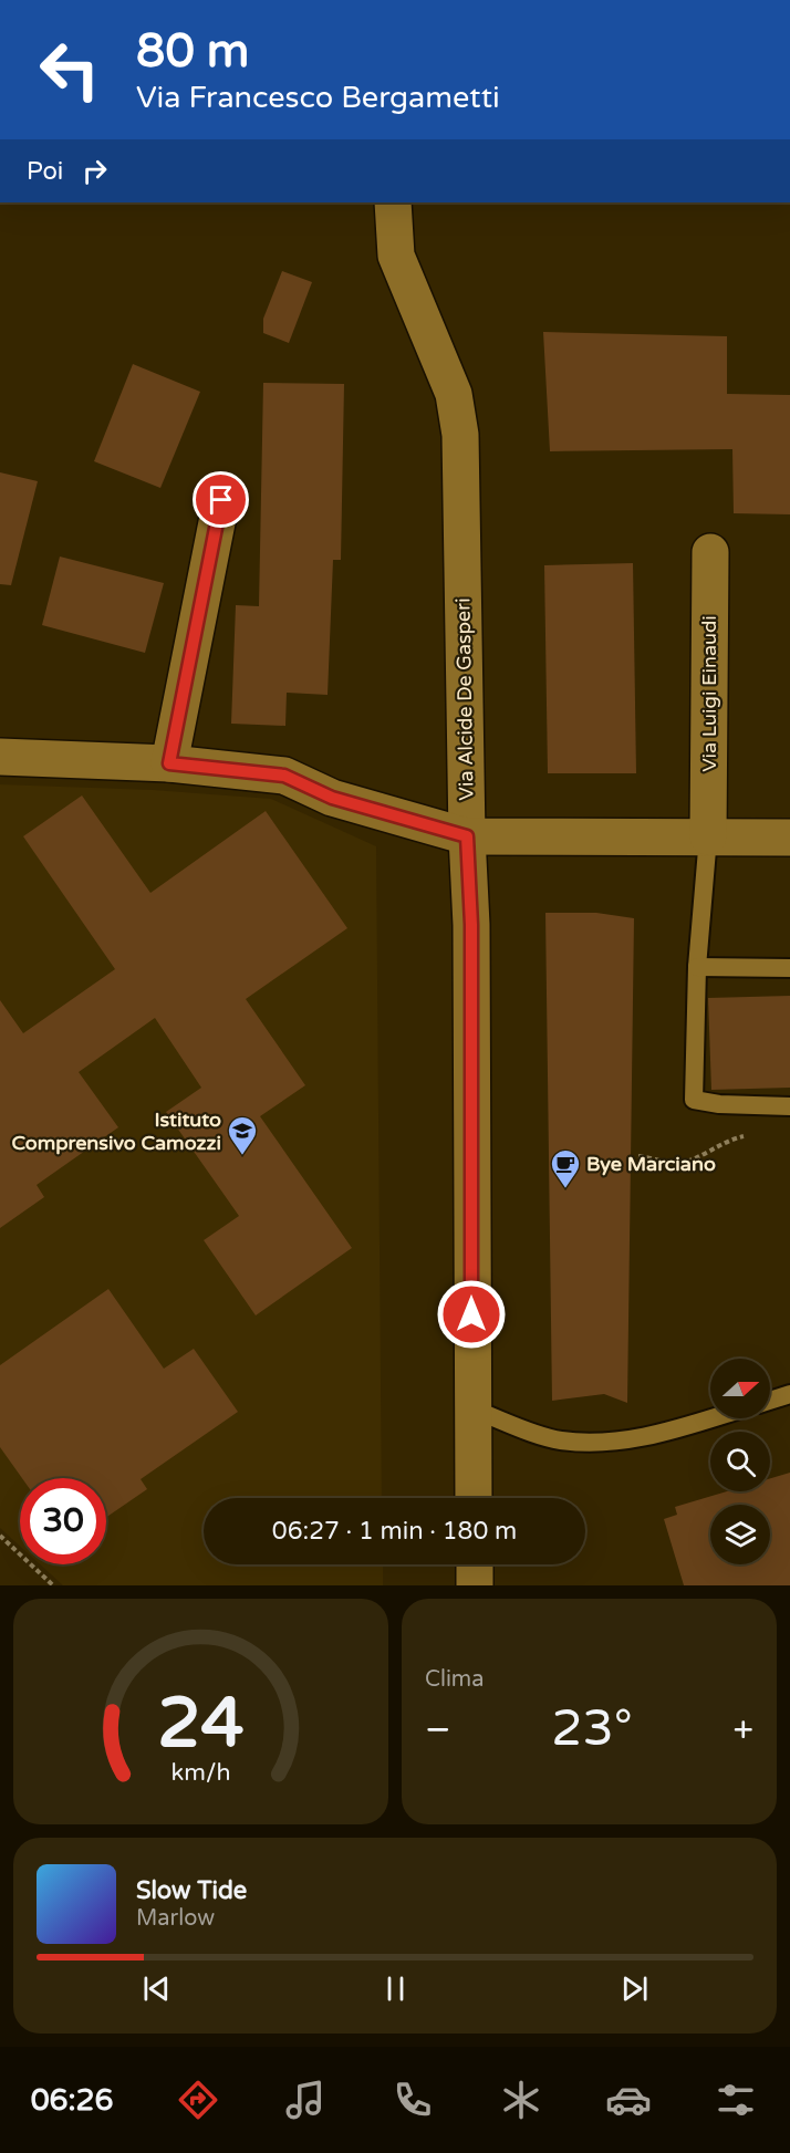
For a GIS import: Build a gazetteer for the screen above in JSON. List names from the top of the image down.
{
  "streets": {
    "street": ["Via Luigi Einaudi", "Via Alcide De Gasperi"]
  },
  "places": {
    "school or university": ["Istituto Comprensivo Camozzi"],
    "cafe": ["Bye Marciano"]
  },
  "north": "right",
  "page": {
    "turn": ["80 m", "Via Francesco Bergametti"],
    "then": "Poi",
    "limit": "30",
    "trip": "06:27 · 1 min · 180 m",
    "tile": "Clima",
    "heat": ["−", "23°", "+"],
    "song": ["Slow Tide", "Marlow"],
    "tabs": "06:26",
    "gauge": ["24", "km/h"]
  }
}
